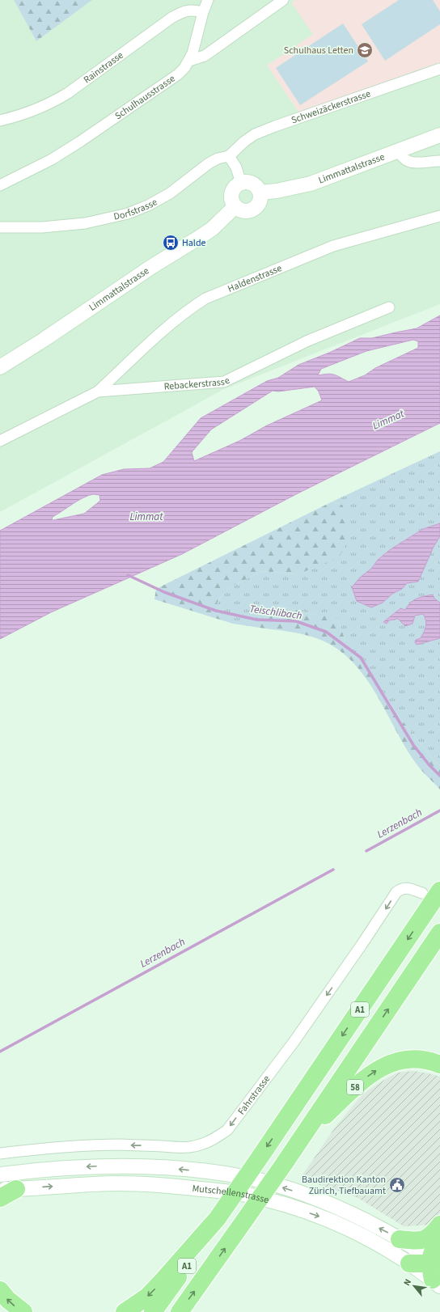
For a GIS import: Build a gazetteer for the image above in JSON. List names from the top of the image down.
{
  "streets": {
    "highway": ["A1", "58"],
    "main road": ["Limmattalstrasse", "Mutschellenstrasse"],
    "street": [
      "Rainstrasse",
      "Schulhausstrasse",
      "Schweizäckerstrasse",
      "Dorfstrasse",
      "Haldenstrasse",
      "Rebackerstrasse",
      "Fahrstrasse"
    ]
  },
  "crossings": [
    ["Schweizäckerstrasse", "Dorfstrasse"],
    ["Haldenstrasse", "Rebackerstrasse"],
    ["A1", "58"]
  ],
  "one_way": ["Fahrstrasse"],
  "water": ["Limmat", "Teischlibach", "Lerzenbach"],
  "places": {
    "school or university": ["Schulhaus Letten"],
    "bus stop": ["Halde"],
    "public building": ["Baudirektion Kanton Zürich, Tiefbauamt"]
  },
  "north": "top left"
}
